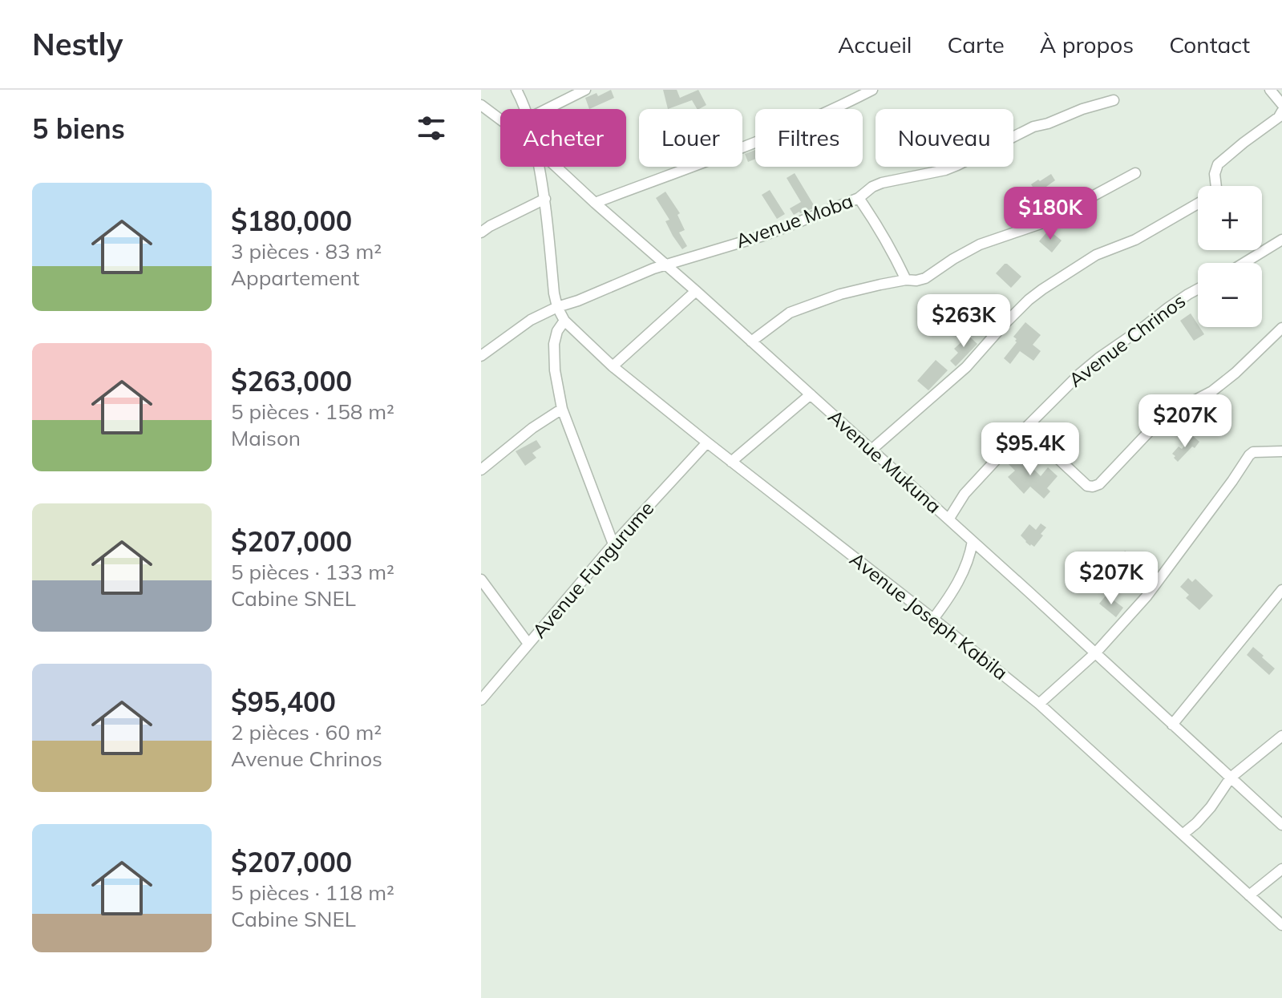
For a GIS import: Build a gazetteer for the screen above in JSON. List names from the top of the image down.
{
  "streets": {
    "street": [
      "Avenue Moba",
      "Avenue Chrinos",
      "Avenue Mukuna",
      "Avenue Fungurume",
      "Avenue Joseph Kabila"
    ]
  },
  "crossings": [
    ["Avenue Moba", "Avenue Mukuna"],
    ["Avenue Moba", "Avenue Joseph Kabila"],
    ["Avenue Chrinos", "Avenue Mukuna"],
    ["Avenue Fungurume", "Avenue Joseph Kabila"]
  ],
  "page": {
    "header": "Nestly",
    "nav": [
      "Accueil",
      "Carte",
      "À propos",
      "Contact"
    ],
    "heading": "5 biens",
    "chip": [
      "Acheter",
      "Louer",
      "Filtres",
      "Nouveau"
    ],
    "list": [
      {
        "name": "$180,000",
        "note": "3 pièces · 83 m² · Appartement"
      },
      {
        "name": "$263,000",
        "note": "5 pièces · 158 m² · Maison"
      },
      {
        "name": "$207,000",
        "note": "5 pièces · 133 m² · Cabine SNEL"
      },
      {
        "name": "$95,400",
        "note": "2 pièces · 60 m² · Avenue Chrinos"
      },
      {
        "name": "$207,000",
        "note": "5 pièces · 118 m² · Cabine SNEL"
      }
    ],
    "map_buttons": ["+", "−"],
    "price": [
      "$180K",
      "$263K",
      "$207K",
      "$95.4K",
      "$207K"
    ]
  }
}
